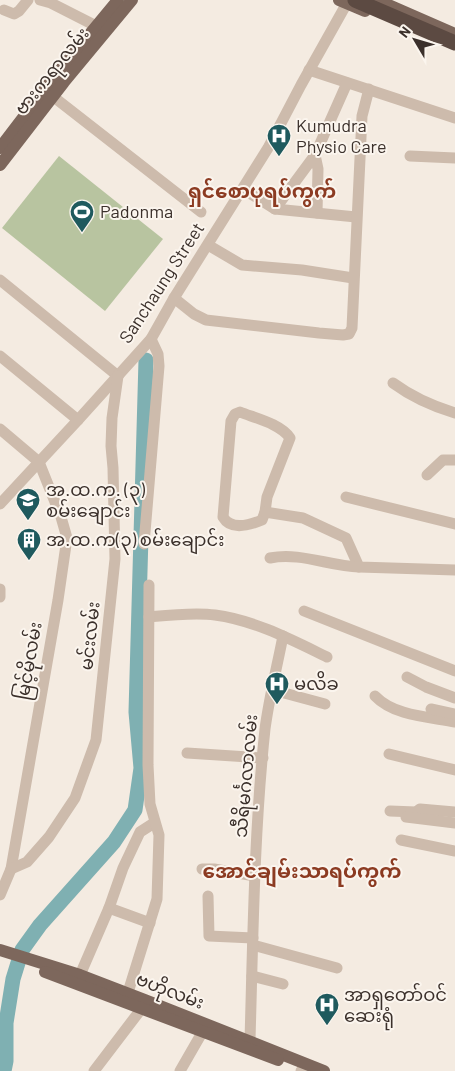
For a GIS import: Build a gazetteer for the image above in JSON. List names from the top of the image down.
{
  "streets": {
    "main road": ["ဗားကရာလမ်း", "ဗဟိုလမ်း"],
    "street": [
      "Sanchaung Street",
      "မင်းလမ်း",
      "မြင့်မိုလမ်း",
      "သီရိမင်္ဂလာလမ်း"
    ]
  },
  "crossings": [
    ["Sanchaung Street", "မင်းလမ်း"],
    ["Sanchaung Street", "မြင့်မိုလမ်း"],
    ["မင်းလမ်း", "မြင့်မိုလမ်း"],
    ["သီရိမင်္ဂလာလမ်း", "ဗဟိုလမ်း"]
  ],
  "districts": ["ရှင်စောပုရပ်ကွက်", "အောင်ချမ်းသာရပ်ကွက်"],
  "places": {
    "hospital": ["Kumudra Physio Care", "မလိခ", "အာရှတော်ဝင် ဆေးရုံ"],
    "sports": ["Padonma"],
    "school or university": ["အ.ထ.က. (၃) စမ်းချောင်း"],
    "building": ["အ.ထ.က(၃) စမ်းချောင်း"]
  },
  "north": "top left"
}
